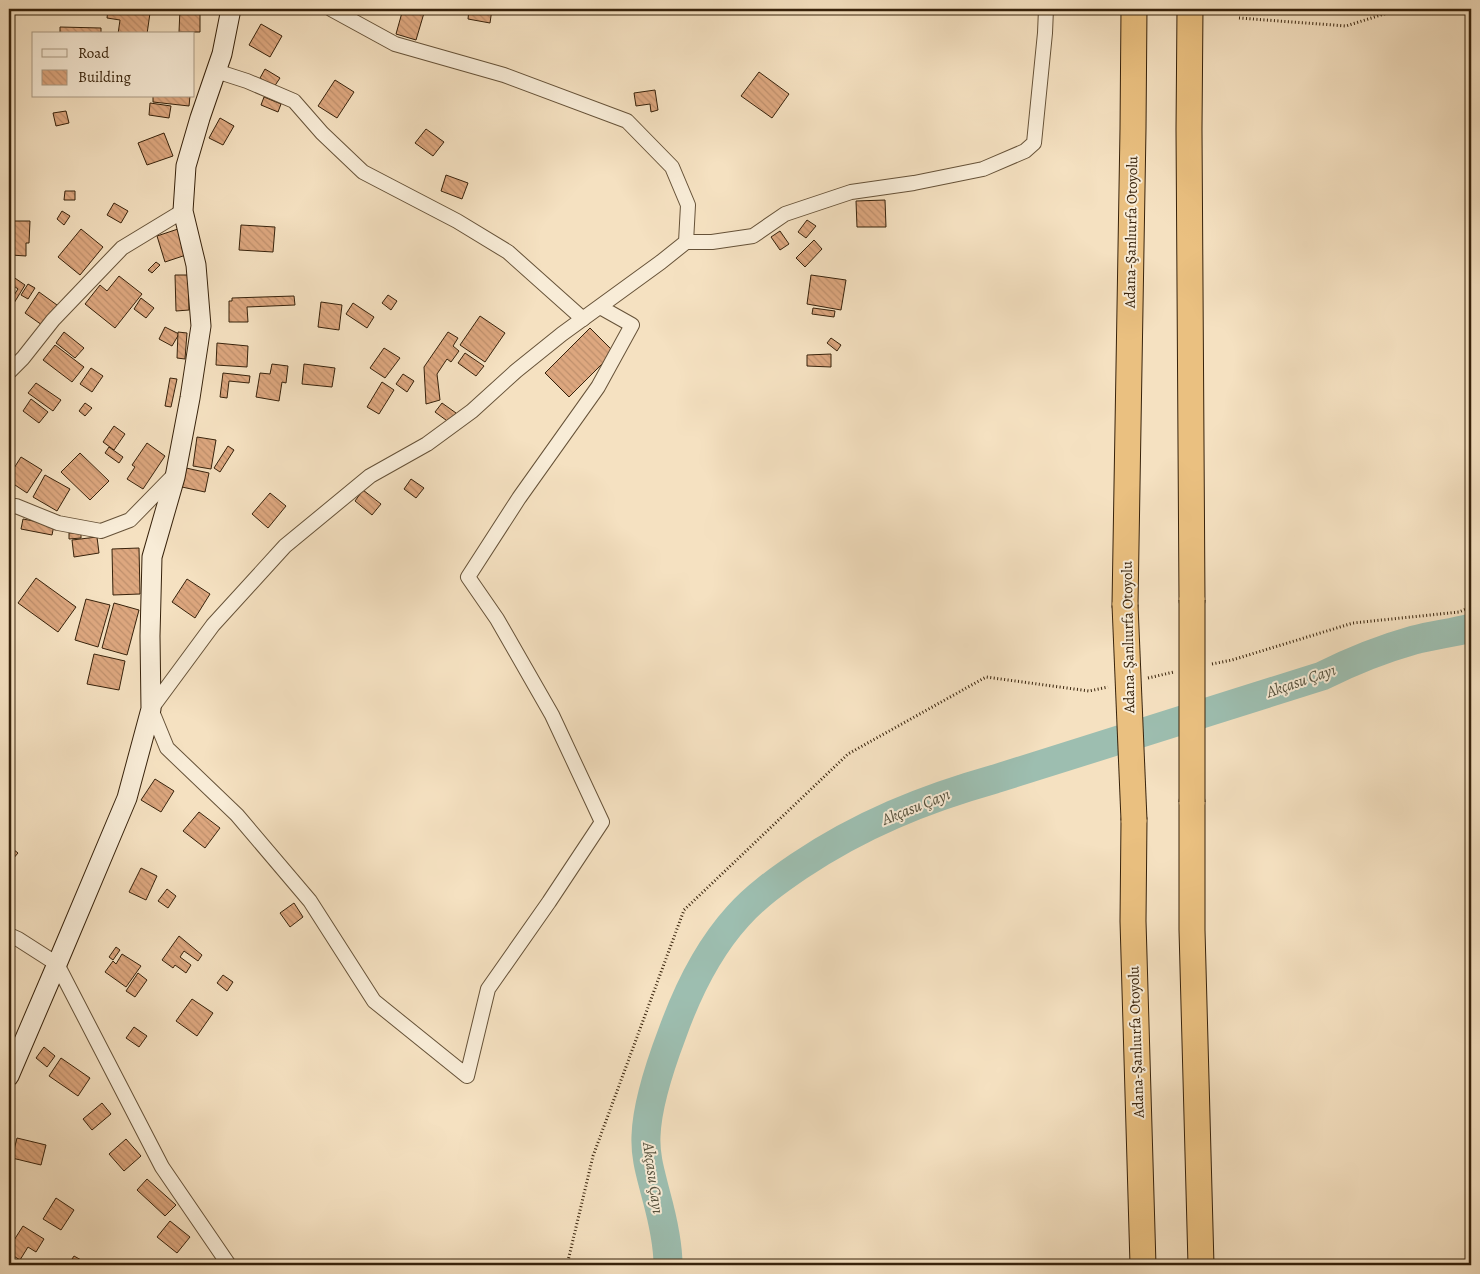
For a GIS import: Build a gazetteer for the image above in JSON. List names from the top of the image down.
{
  "streets": {
    "highway": ["Adana-Şanlıurfa Otoyolu"]
  },
  "water": ["Akçasu Çayı"],
  "legend": ["Road", "Building"]
}
